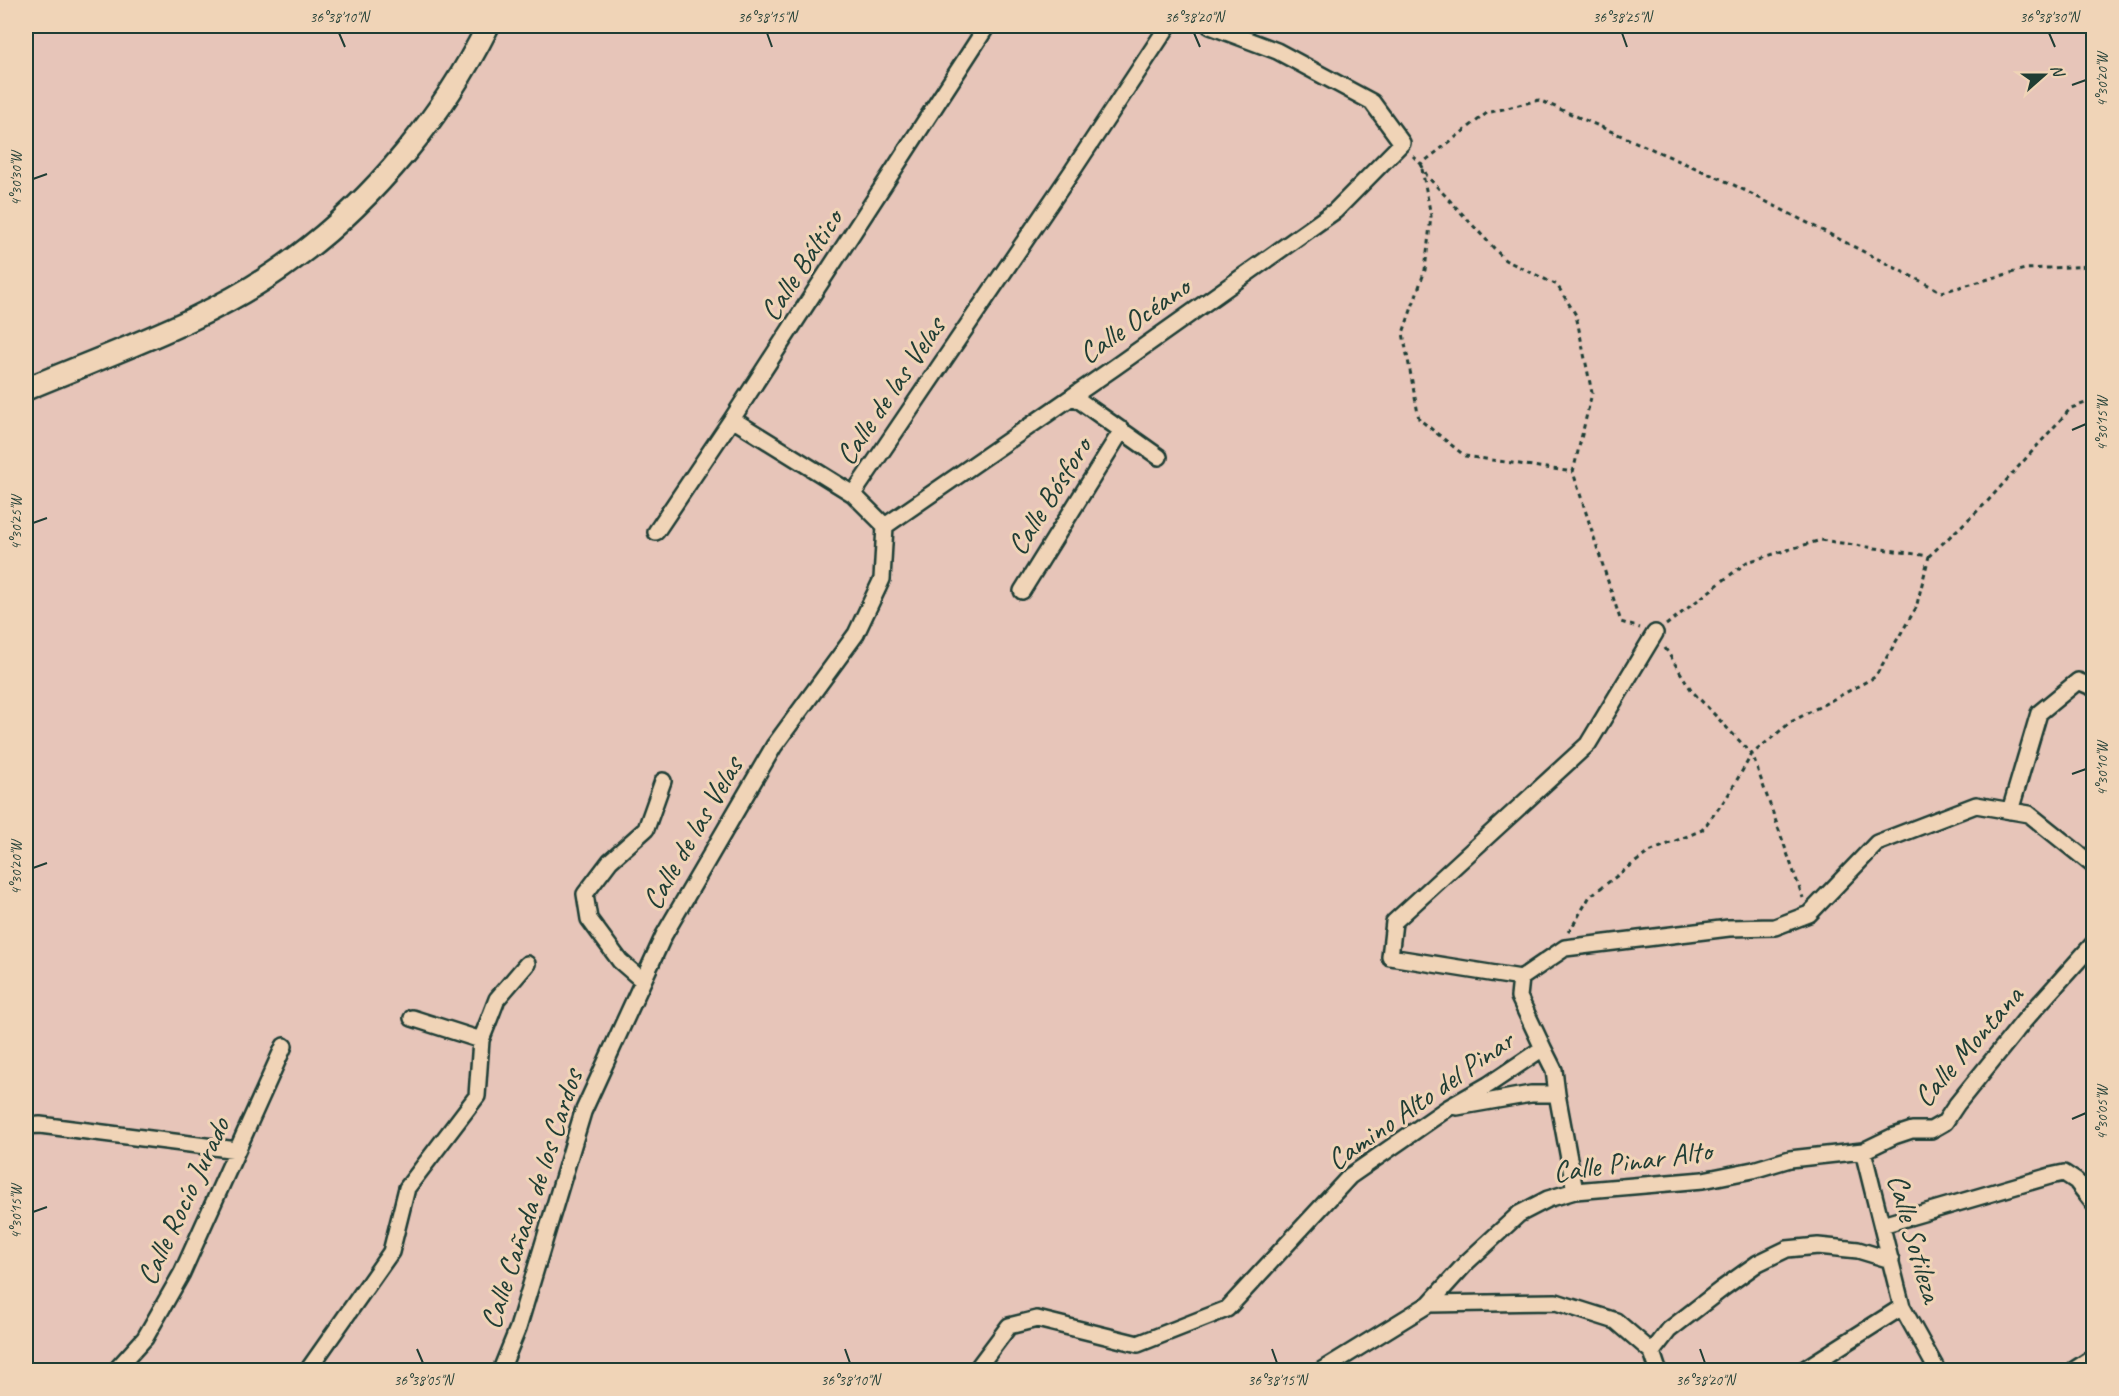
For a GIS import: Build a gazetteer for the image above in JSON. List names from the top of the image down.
{
  "streets": {
    "street": [
      "Calle Báltico",
      "Calle Océano",
      "Calle de las Velas",
      "Calle Bósforo",
      "Calle Montana",
      "Camino Alto del Pinar",
      "Calle Pinar Alto",
      "Calle Cañada de los Cardos",
      "Calle Rocío Jurado",
      "Calle Sotileza"
    ]
  },
  "crossings": [
    ["Calle Océano", "Calle de las Velas"],
    ["Calle de las Velas", "Calle Cañada de los Cardos"],
    ["Calle Montana", "Calle Pinar Alto"],
    ["Calle Montana", "Calle Sotileza"],
    ["Calle Pinar Alto", "Calle Sotileza"]
  ],
  "north": "right",
  "coordinates": [
    "36°38'10\"N",
    "36°38'15\"N",
    "36°38'20\"N",
    "36°38'25\"N",
    "36°38'30\"N",
    "4°30'20\"W",
    "4°30'30\"W",
    "4°30'15\"W",
    "4°30'25\"W",
    "4°30'10\"W",
    "4°30'05\"W",
    "36°38'05\"N"
  ]
}
